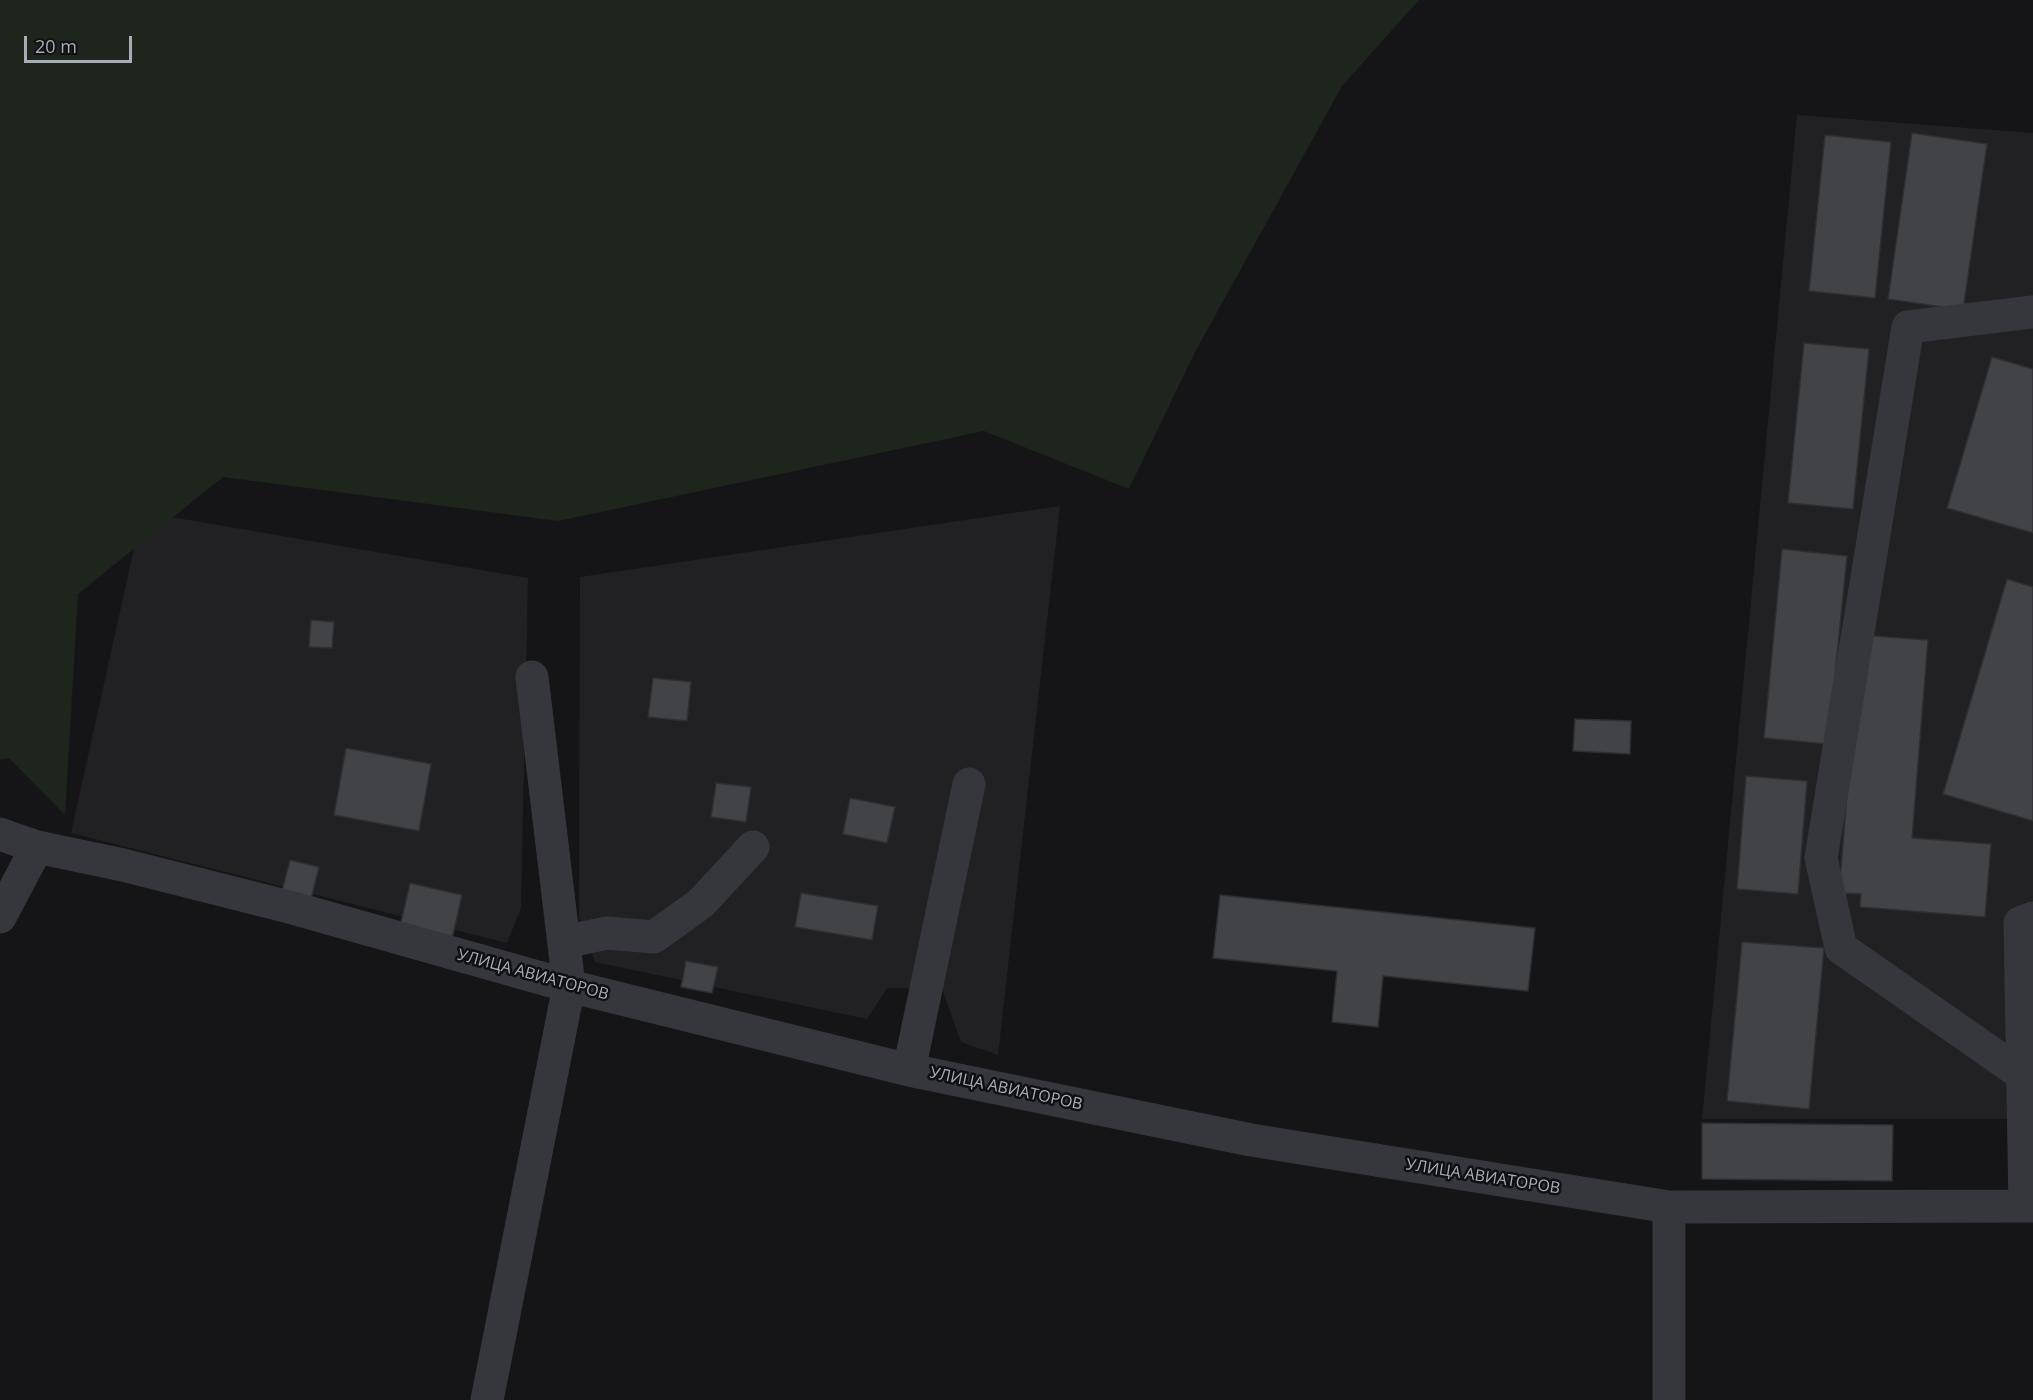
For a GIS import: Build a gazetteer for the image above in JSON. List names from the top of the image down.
{
  "streets": {
    "street": ["УЛИЦА АВИАТОРОВ"]
  },
  "scale_bar": "20 m"
}
